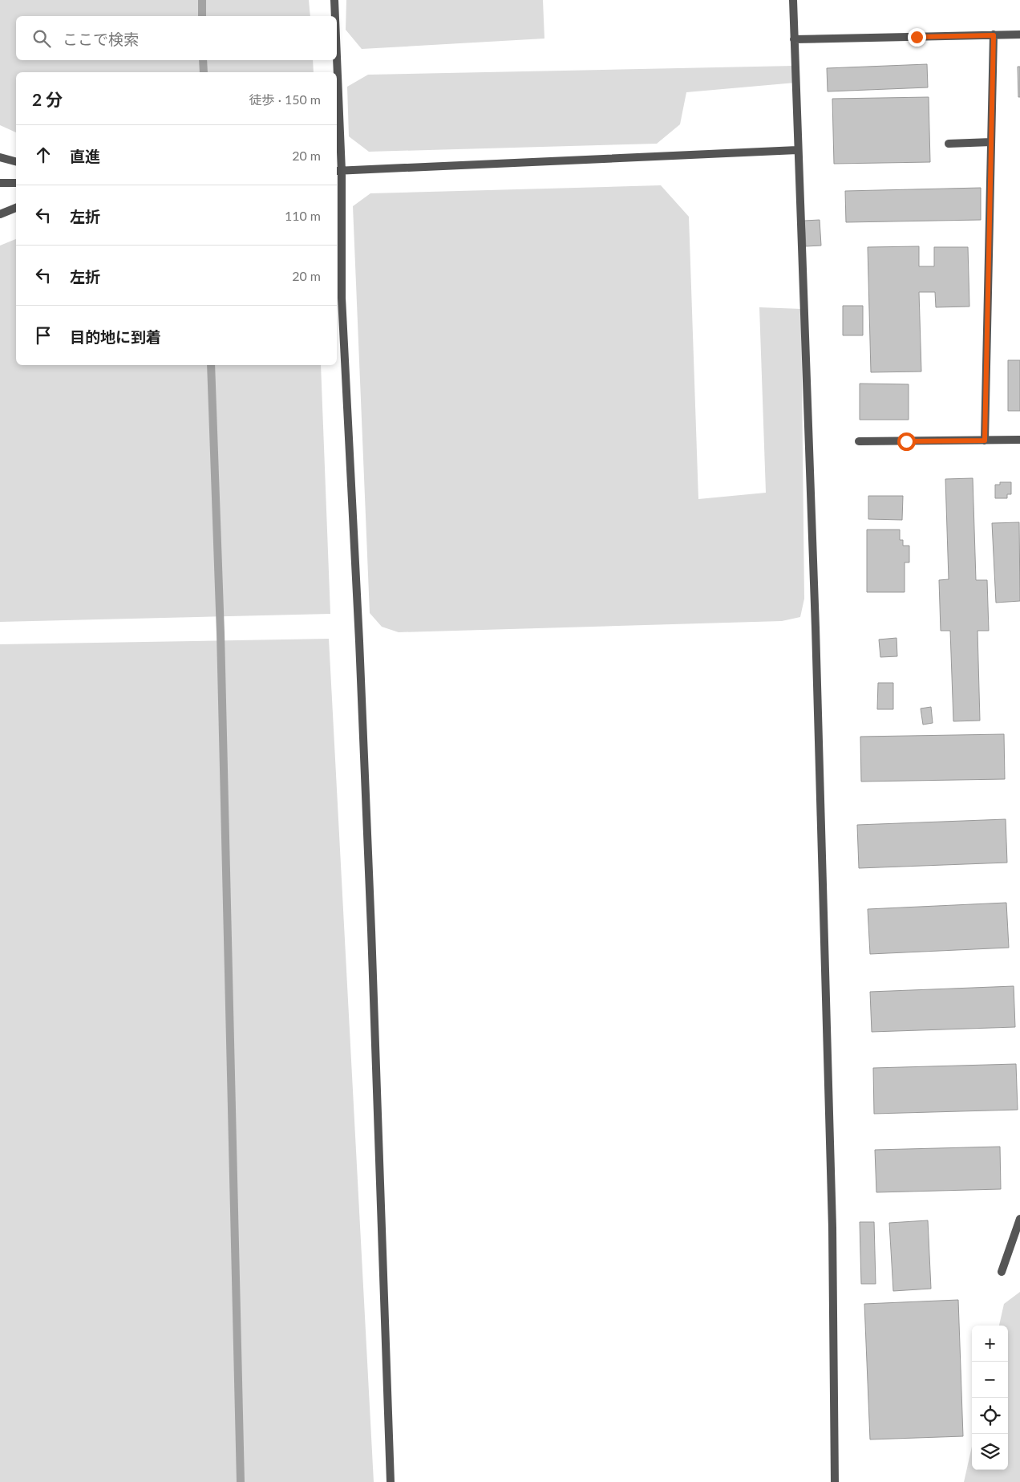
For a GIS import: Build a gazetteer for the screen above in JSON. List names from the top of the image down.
{
  "page": {
    "search": "ここで検索",
    "heading": ["2 分", "徒歩 · 150 m"],
    "list": [
      ["直進", "20 m"],
      ["左折", "110 m"],
      ["左折", "20 m"],
      "目的地に到着"
    ],
    "map_buttons": ["+", "−"]
  }
}
